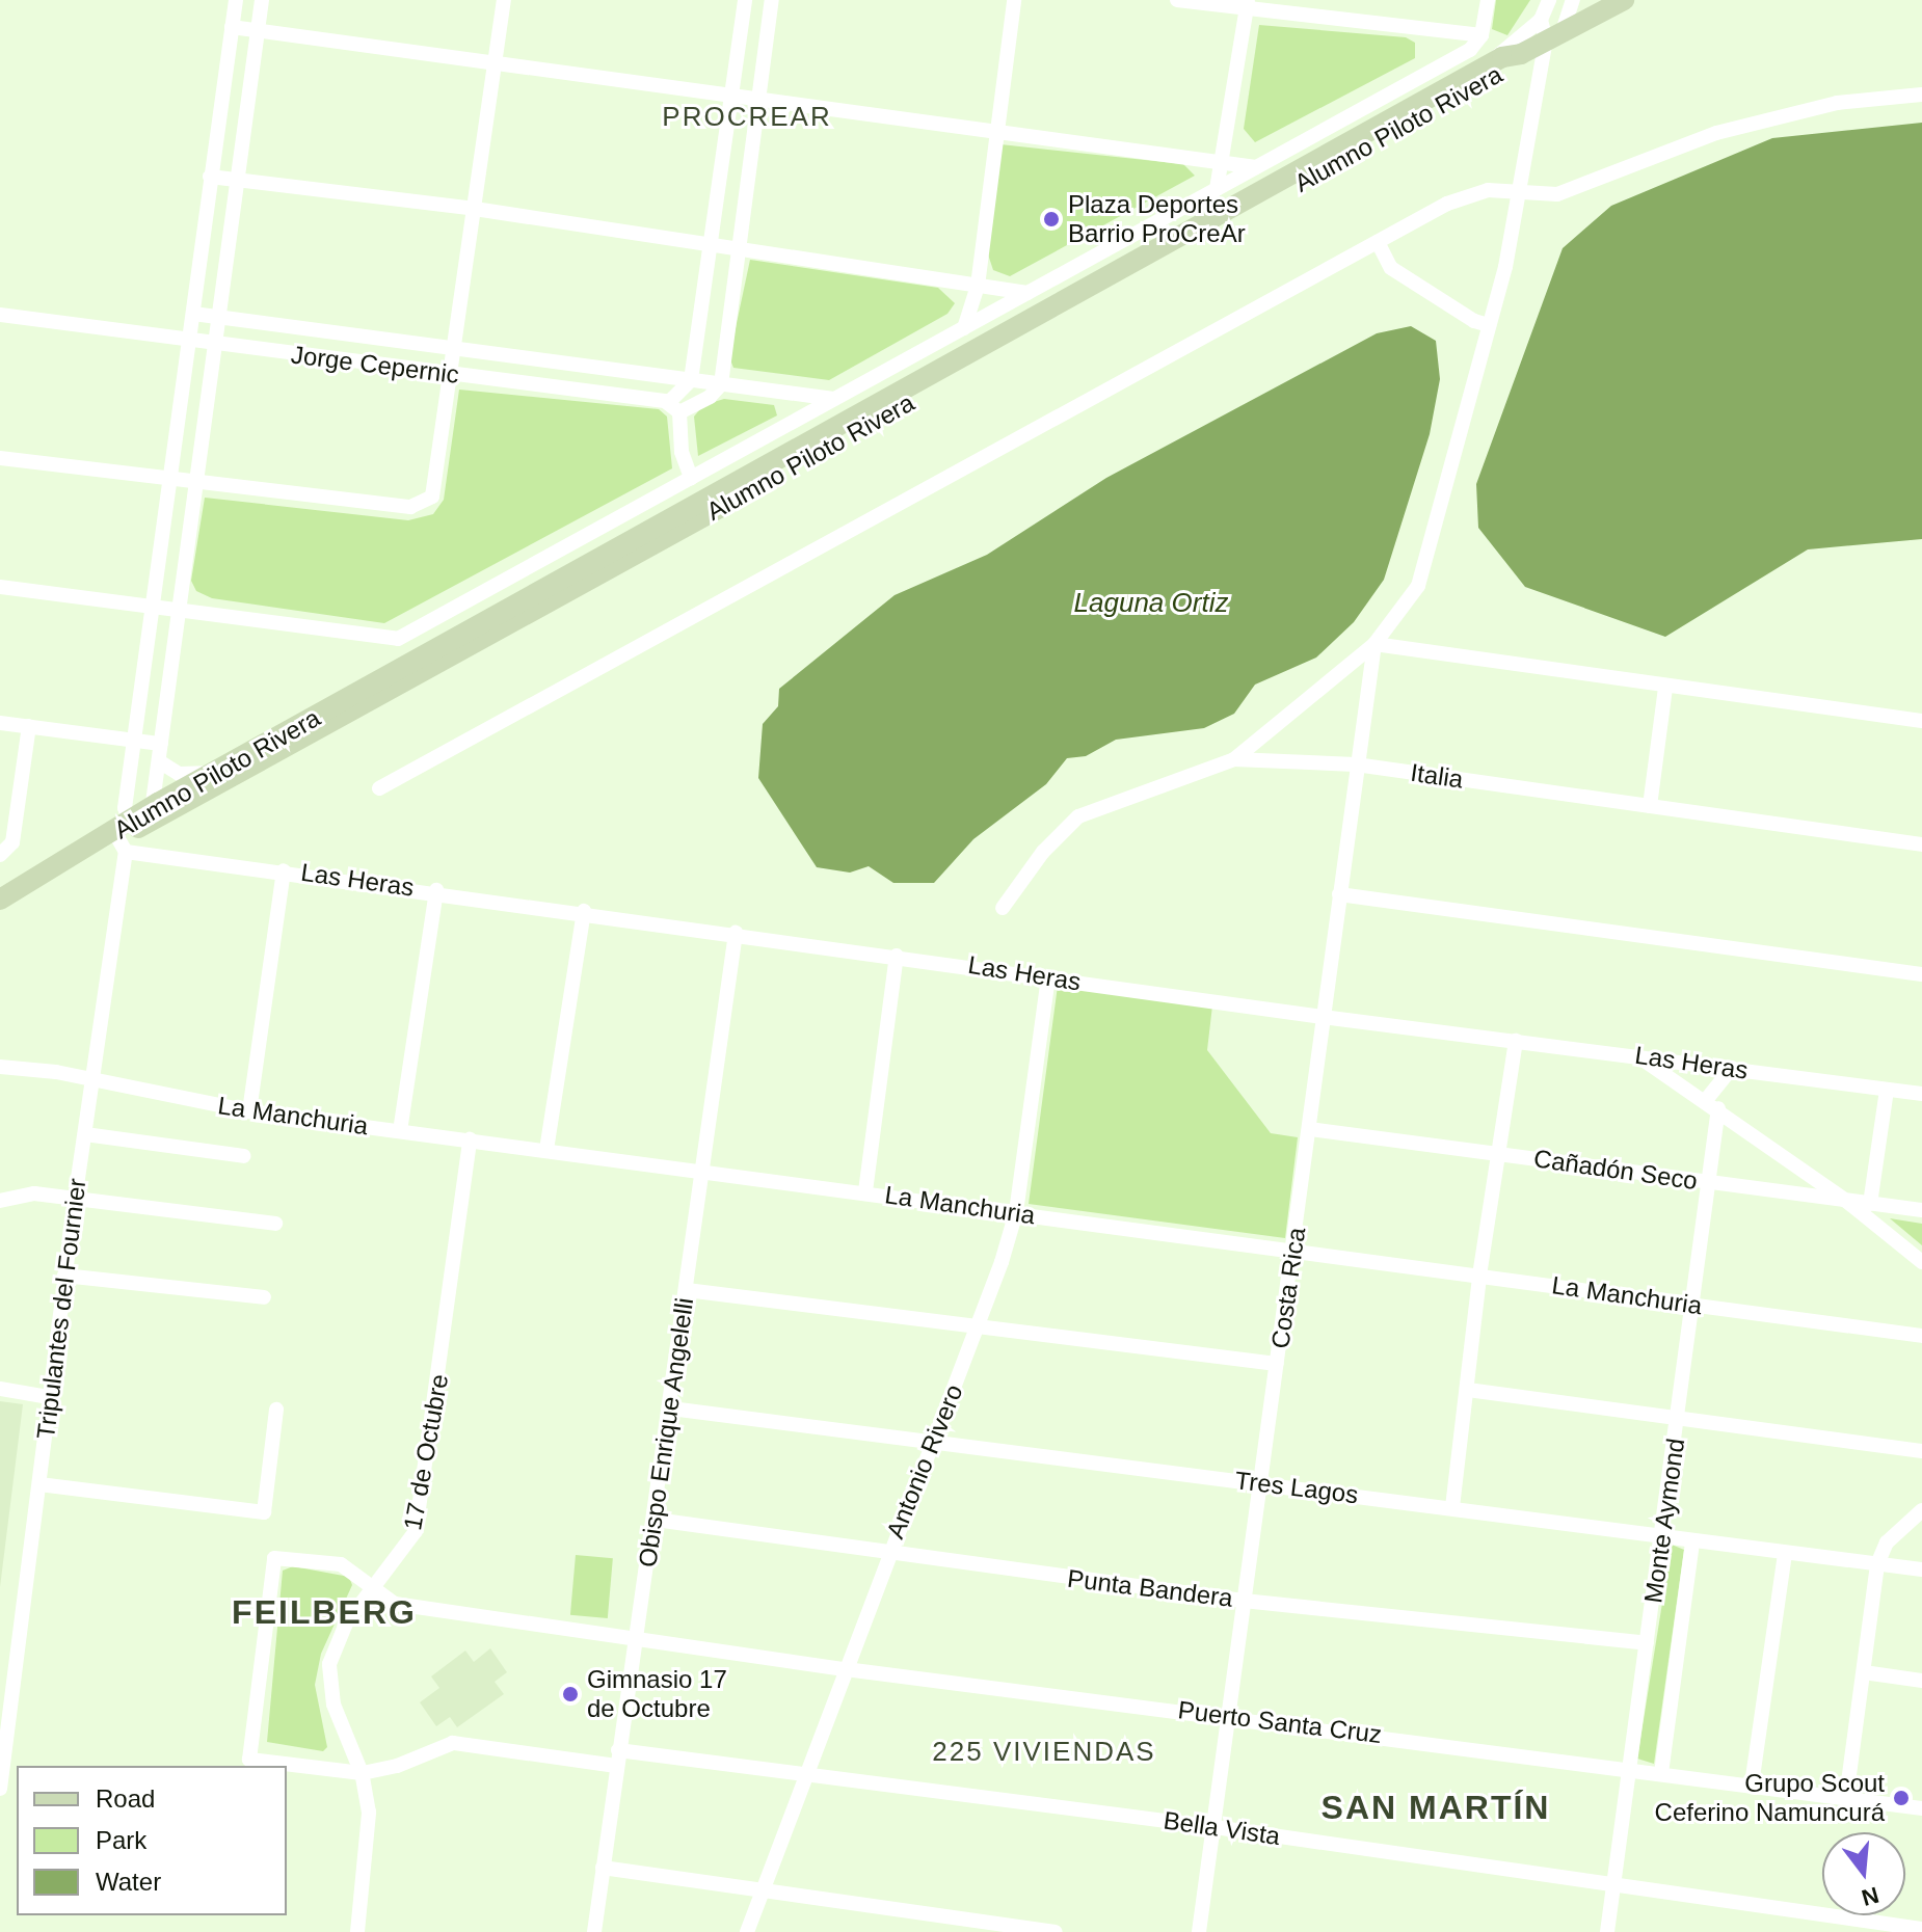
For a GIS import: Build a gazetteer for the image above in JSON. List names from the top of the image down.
{
  "streets": {
    "main road": ["Alumno Piloto Rivera"],
    "street": [
      "Jorge Cepernic",
      "Italia",
      "Las Heras",
      "La Manchuria",
      "Cañadón Seco",
      "Costa Rica",
      "Tripulantes del Fournier",
      "Obispo Enrique Angelelli",
      "17 de Octubre",
      "Antonio Rivero",
      "Tres Lagos",
      "Monte Aymond",
      "Punta Bandera",
      "Puerto Santa Cruz",
      "Bella Vista"
    ]
  },
  "crossings": [
    ["Alumno Piloto Rivera", "Las Heras"],
    ["Alumno Piloto Rivera", "Tripulantes del Fournier"],
    ["Jorge Cepernic", "Tripulantes del Fournier"],
    ["Italia", "Costa Rica"],
    ["Las Heras", "Costa Rica"],
    ["Las Heras", "Tripulantes del Fournier"],
    ["Las Heras", "Obispo Enrique Angelelli"],
    ["Las Heras", "Antonio Rivero"],
    ["La Manchuria", "Costa Rica"],
    ["La Manchuria", "Tripulantes del Fournier"],
    ["La Manchuria", "Obispo Enrique Angelelli"],
    ["La Manchuria", "17 de Octubre"],
    ["La Manchuria", "Antonio Rivero"],
    ["La Manchuria", "Monte Aymond"],
    ["Cañadón Seco", "Costa Rica"],
    ["Cañadón Seco", "Monte Aymond"],
    ["Costa Rica", "Tres Lagos"],
    ["Costa Rica", "Punta Bandera"],
    ["Costa Rica", "Puerto Santa Cruz"],
    ["Costa Rica", "Bella Vista"],
    ["Obispo Enrique Angelelli", "Tres Lagos"],
    ["Obispo Enrique Angelelli", "Punta Bandera"],
    ["Obispo Enrique Angelelli", "Puerto Santa Cruz"],
    ["Obispo Enrique Angelelli", "Bella Vista"],
    ["17 de Octubre", "Puerto Santa Cruz"],
    ["17 de Octubre", "Bella Vista"],
    ["Antonio Rivero", "Tres Lagos"],
    ["Antonio Rivero", "Punta Bandera"],
    ["Antonio Rivero", "Puerto Santa Cruz"],
    ["Antonio Rivero", "Bella Vista"],
    ["Tres Lagos", "Monte Aymond"],
    ["Monte Aymond", "Punta Bandera"],
    ["Monte Aymond", "Puerto Santa Cruz"],
    ["Monte Aymond", "Bella Vista"],
    ["Puerto Santa Cruz", "Bella Vista"]
  ],
  "districts": [
    "PROCREAR",
    "FEILBERG",
    "225 VIVIENDAS",
    "SAN MARTÍN"
  ],
  "water": ["Laguna Ortiz"],
  "places": ["Plaza Deportes Barrio ProCreAr", "Gimnasio 17 de Octubre", "Grupo Scout Ceferino Namuncurá"],
  "legend": ["Road", "Park", "Water"],
  "north": "bottom"
}
